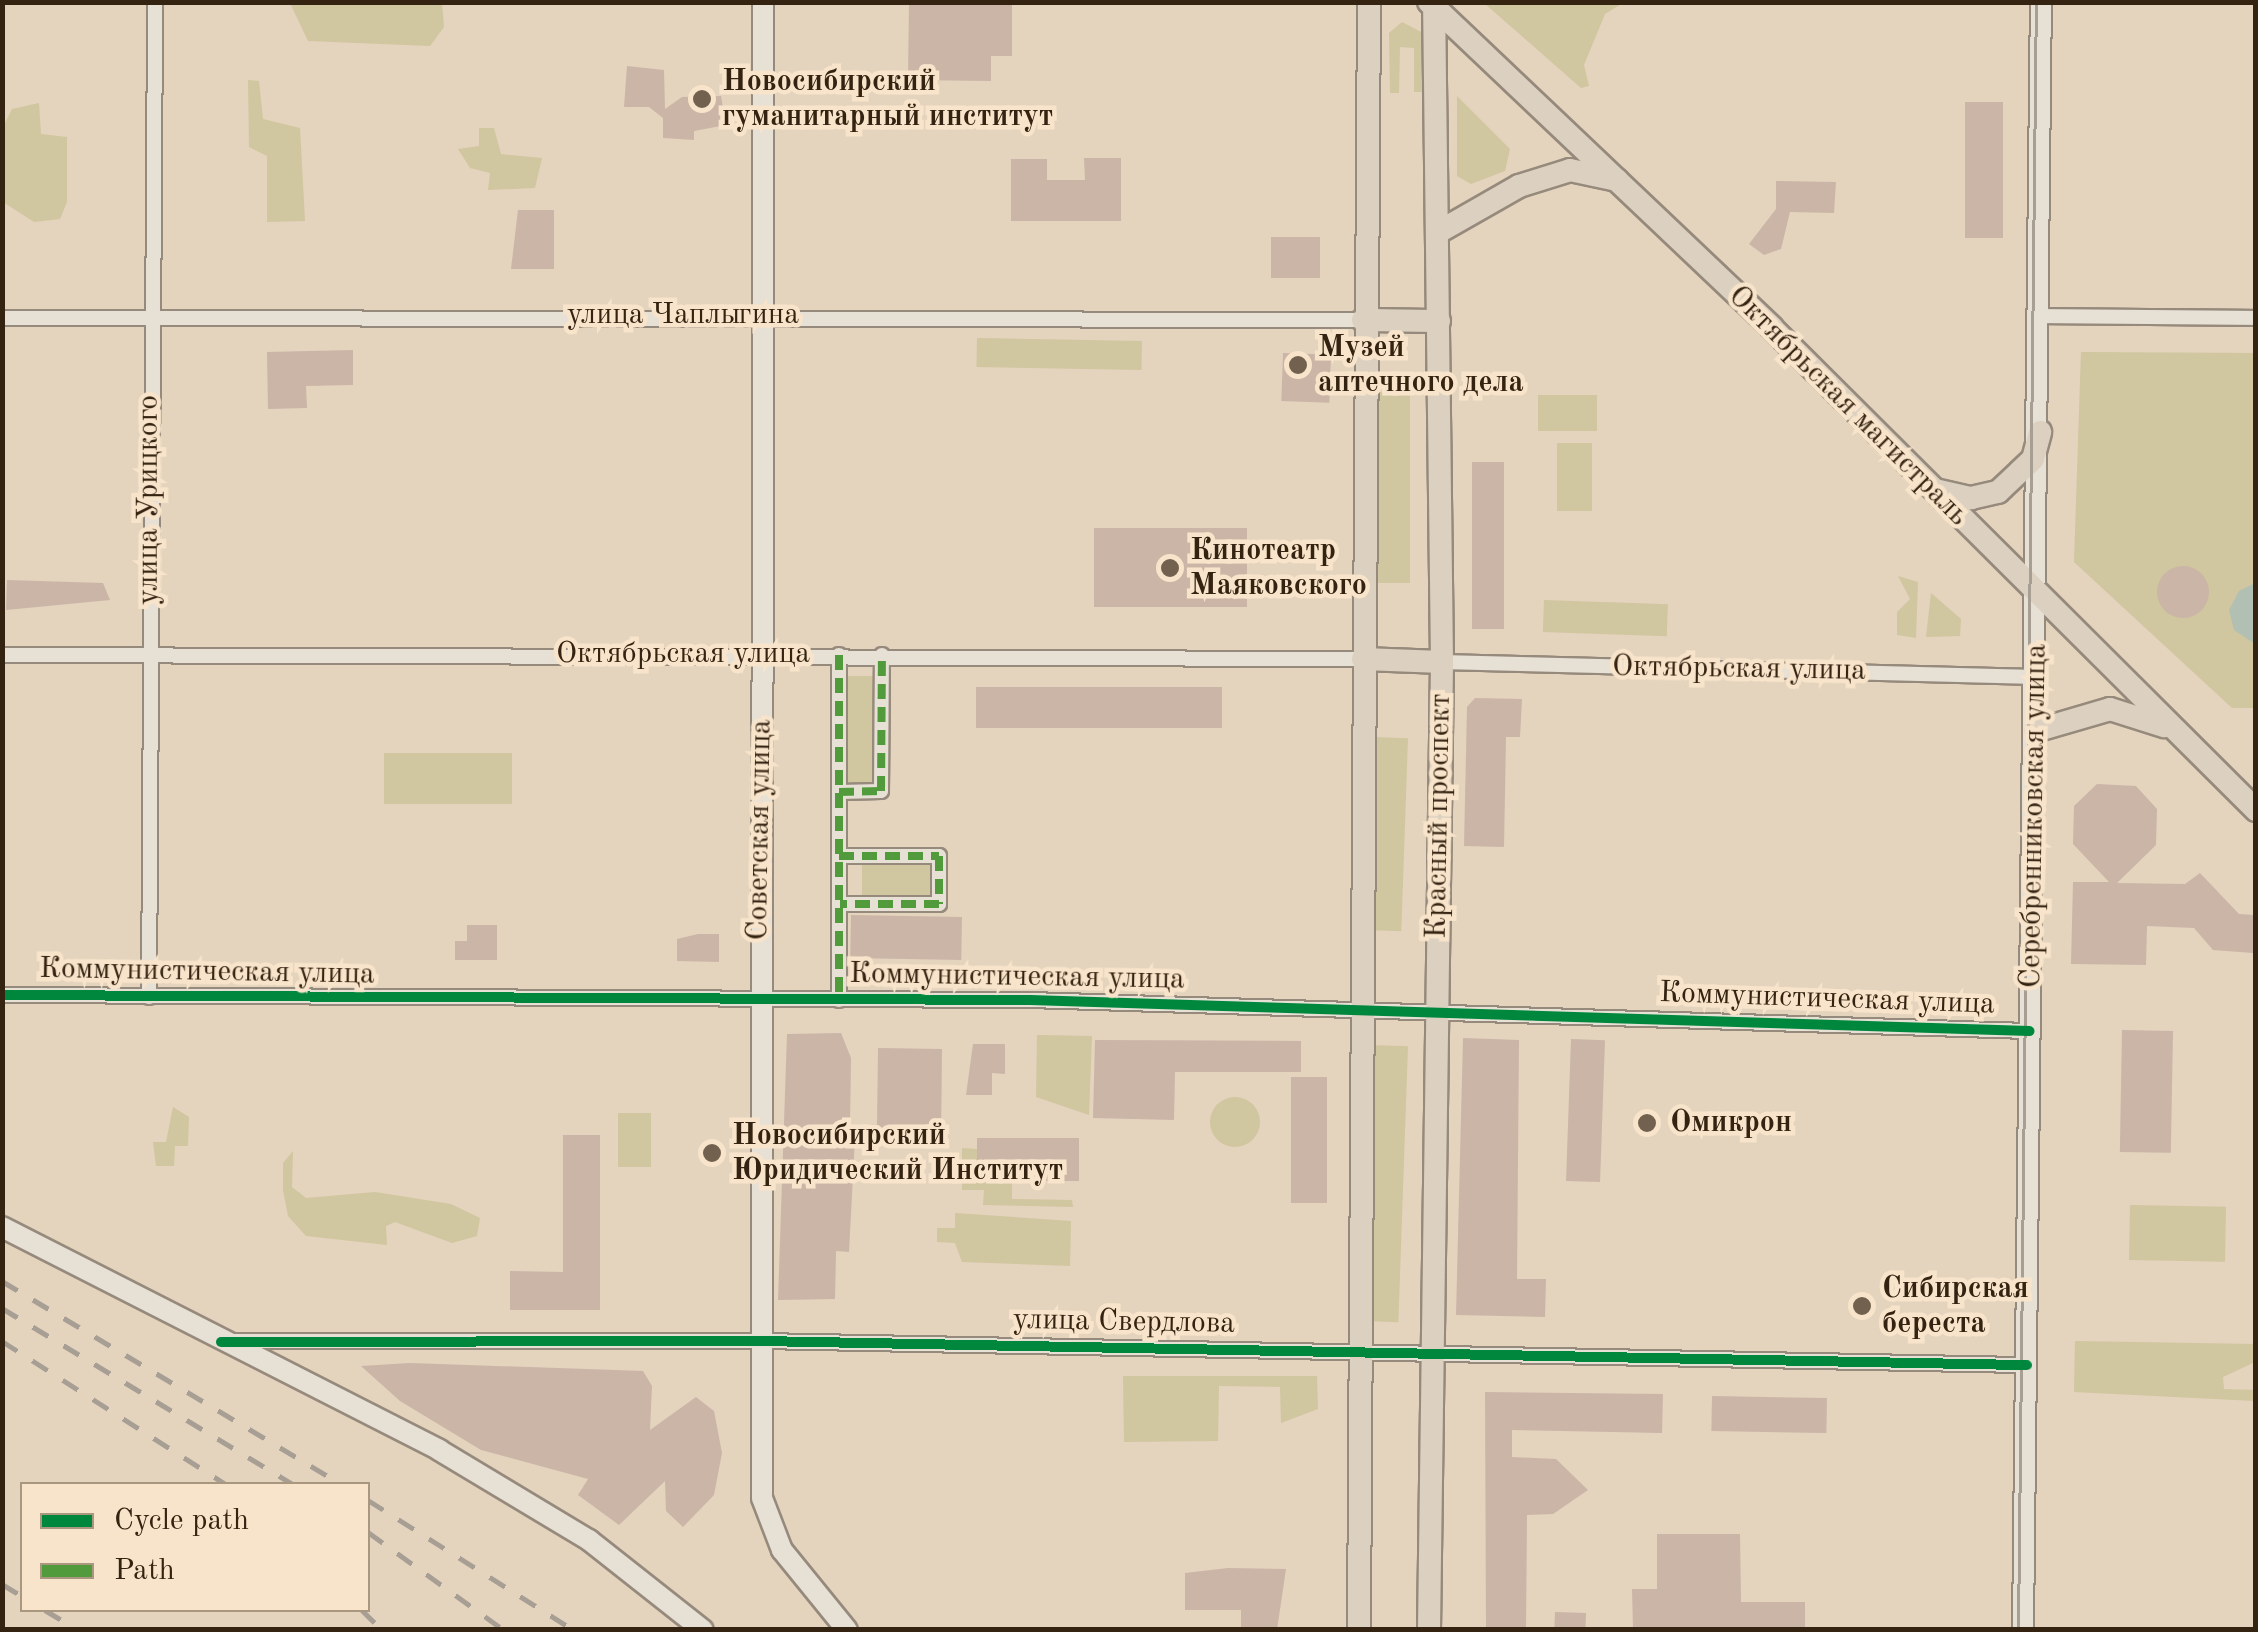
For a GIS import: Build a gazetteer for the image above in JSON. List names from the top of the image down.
{
  "streets": {
    "main road": ["Октябрьская магистраль", "Красный проспект"],
    "street": [
      "улица Чаплыгина",
      "улица Урицкого",
      "Октябрьская улица",
      "Серебренниковская улица",
      "Советская улица",
      "Коммунистическая улица",
      "улица Свердлова"
    ]
  },
  "crossings": [
    ["улица Чаплыгина", "улица Урицкого"],
    ["улица Чаплыгина", "Советская улица"],
    ["Октябрьская магистраль", "Красный проспект"],
    ["Октябрьская магистраль", "Серебренниковская улица"],
    ["улица Урицкого", "Октябрьская улица"],
    ["улица Урицкого", "Коммунистическая улица"],
    ["Октябрьская улица", "Красный проспект"],
    ["Октябрьская улица", "Серебренниковская улица"],
    ["Октябрьская улица", "Советская улица"],
    ["Красный проспект", "Коммунистическая улица"],
    ["Красный проспект", "улица Свердлова"],
    ["Серебренниковская улица", "Коммунистическая улица"],
    ["Серебренниковская улица", "улица Свердлова"],
    ["Советская улица", "Коммунистическая улица"],
    ["Советская улица", "улица Свердлова"]
  ],
  "places": [
    "Новосибирский гуманитарный институт",
    "Музей аптечного дела",
    "Кинотеатр Маяковского",
    "Омикрон",
    "Новосибирский Юридический Институт",
    "Сибирская береста"
  ],
  "legend": ["Cycle path", "Path"]
}
